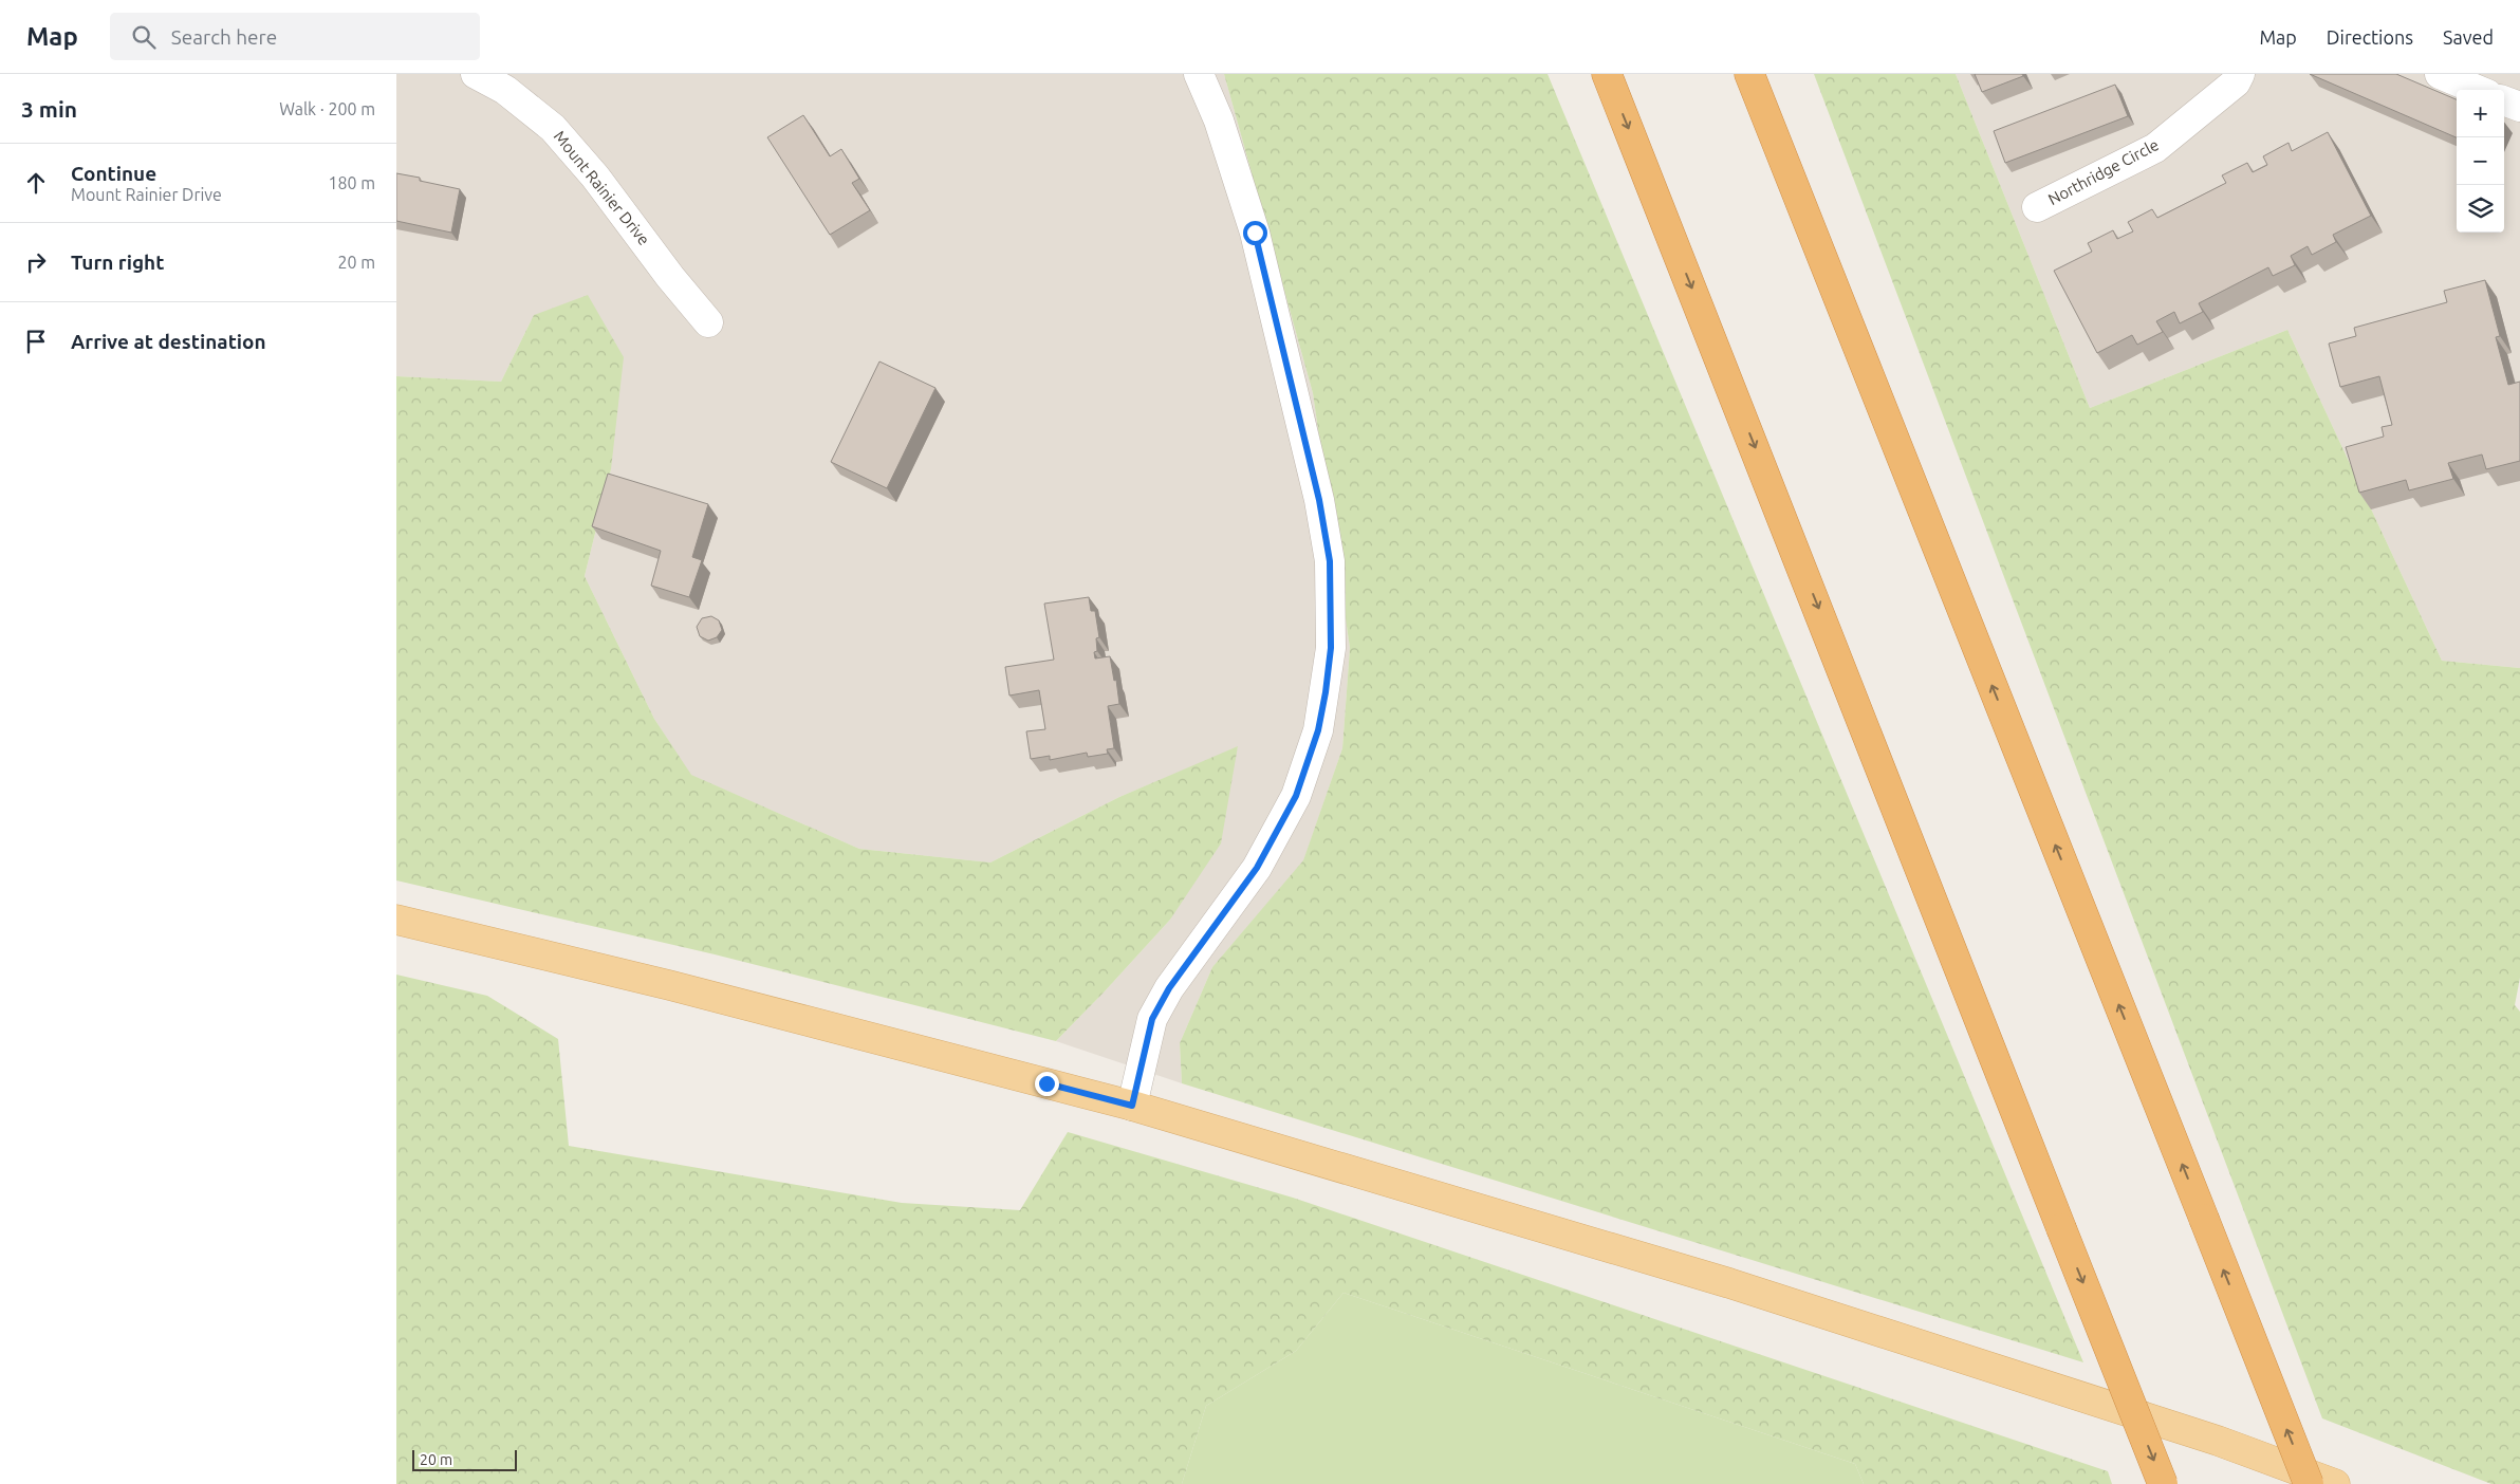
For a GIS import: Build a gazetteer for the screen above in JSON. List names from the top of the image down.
{
  "streets": {
    "street": ["Northridge Circle", "Mount Rainier Drive"]
  },
  "scale_bar": "20 m",
  "page": {
    "header": "Map",
    "search": "Search here",
    "nav": ["Map", "Directions", "Saved"],
    "heading": ["3 min", "Walk · 200 m"],
    "map_buttons": ["+", "−"],
    "list": [
      ["Continue", "Mount Rainier Drive", "180 m"],
      ["Turn right", "20 m"],
      "Arrive at destination"
    ],
    "scale": "20 m"
  }
}
